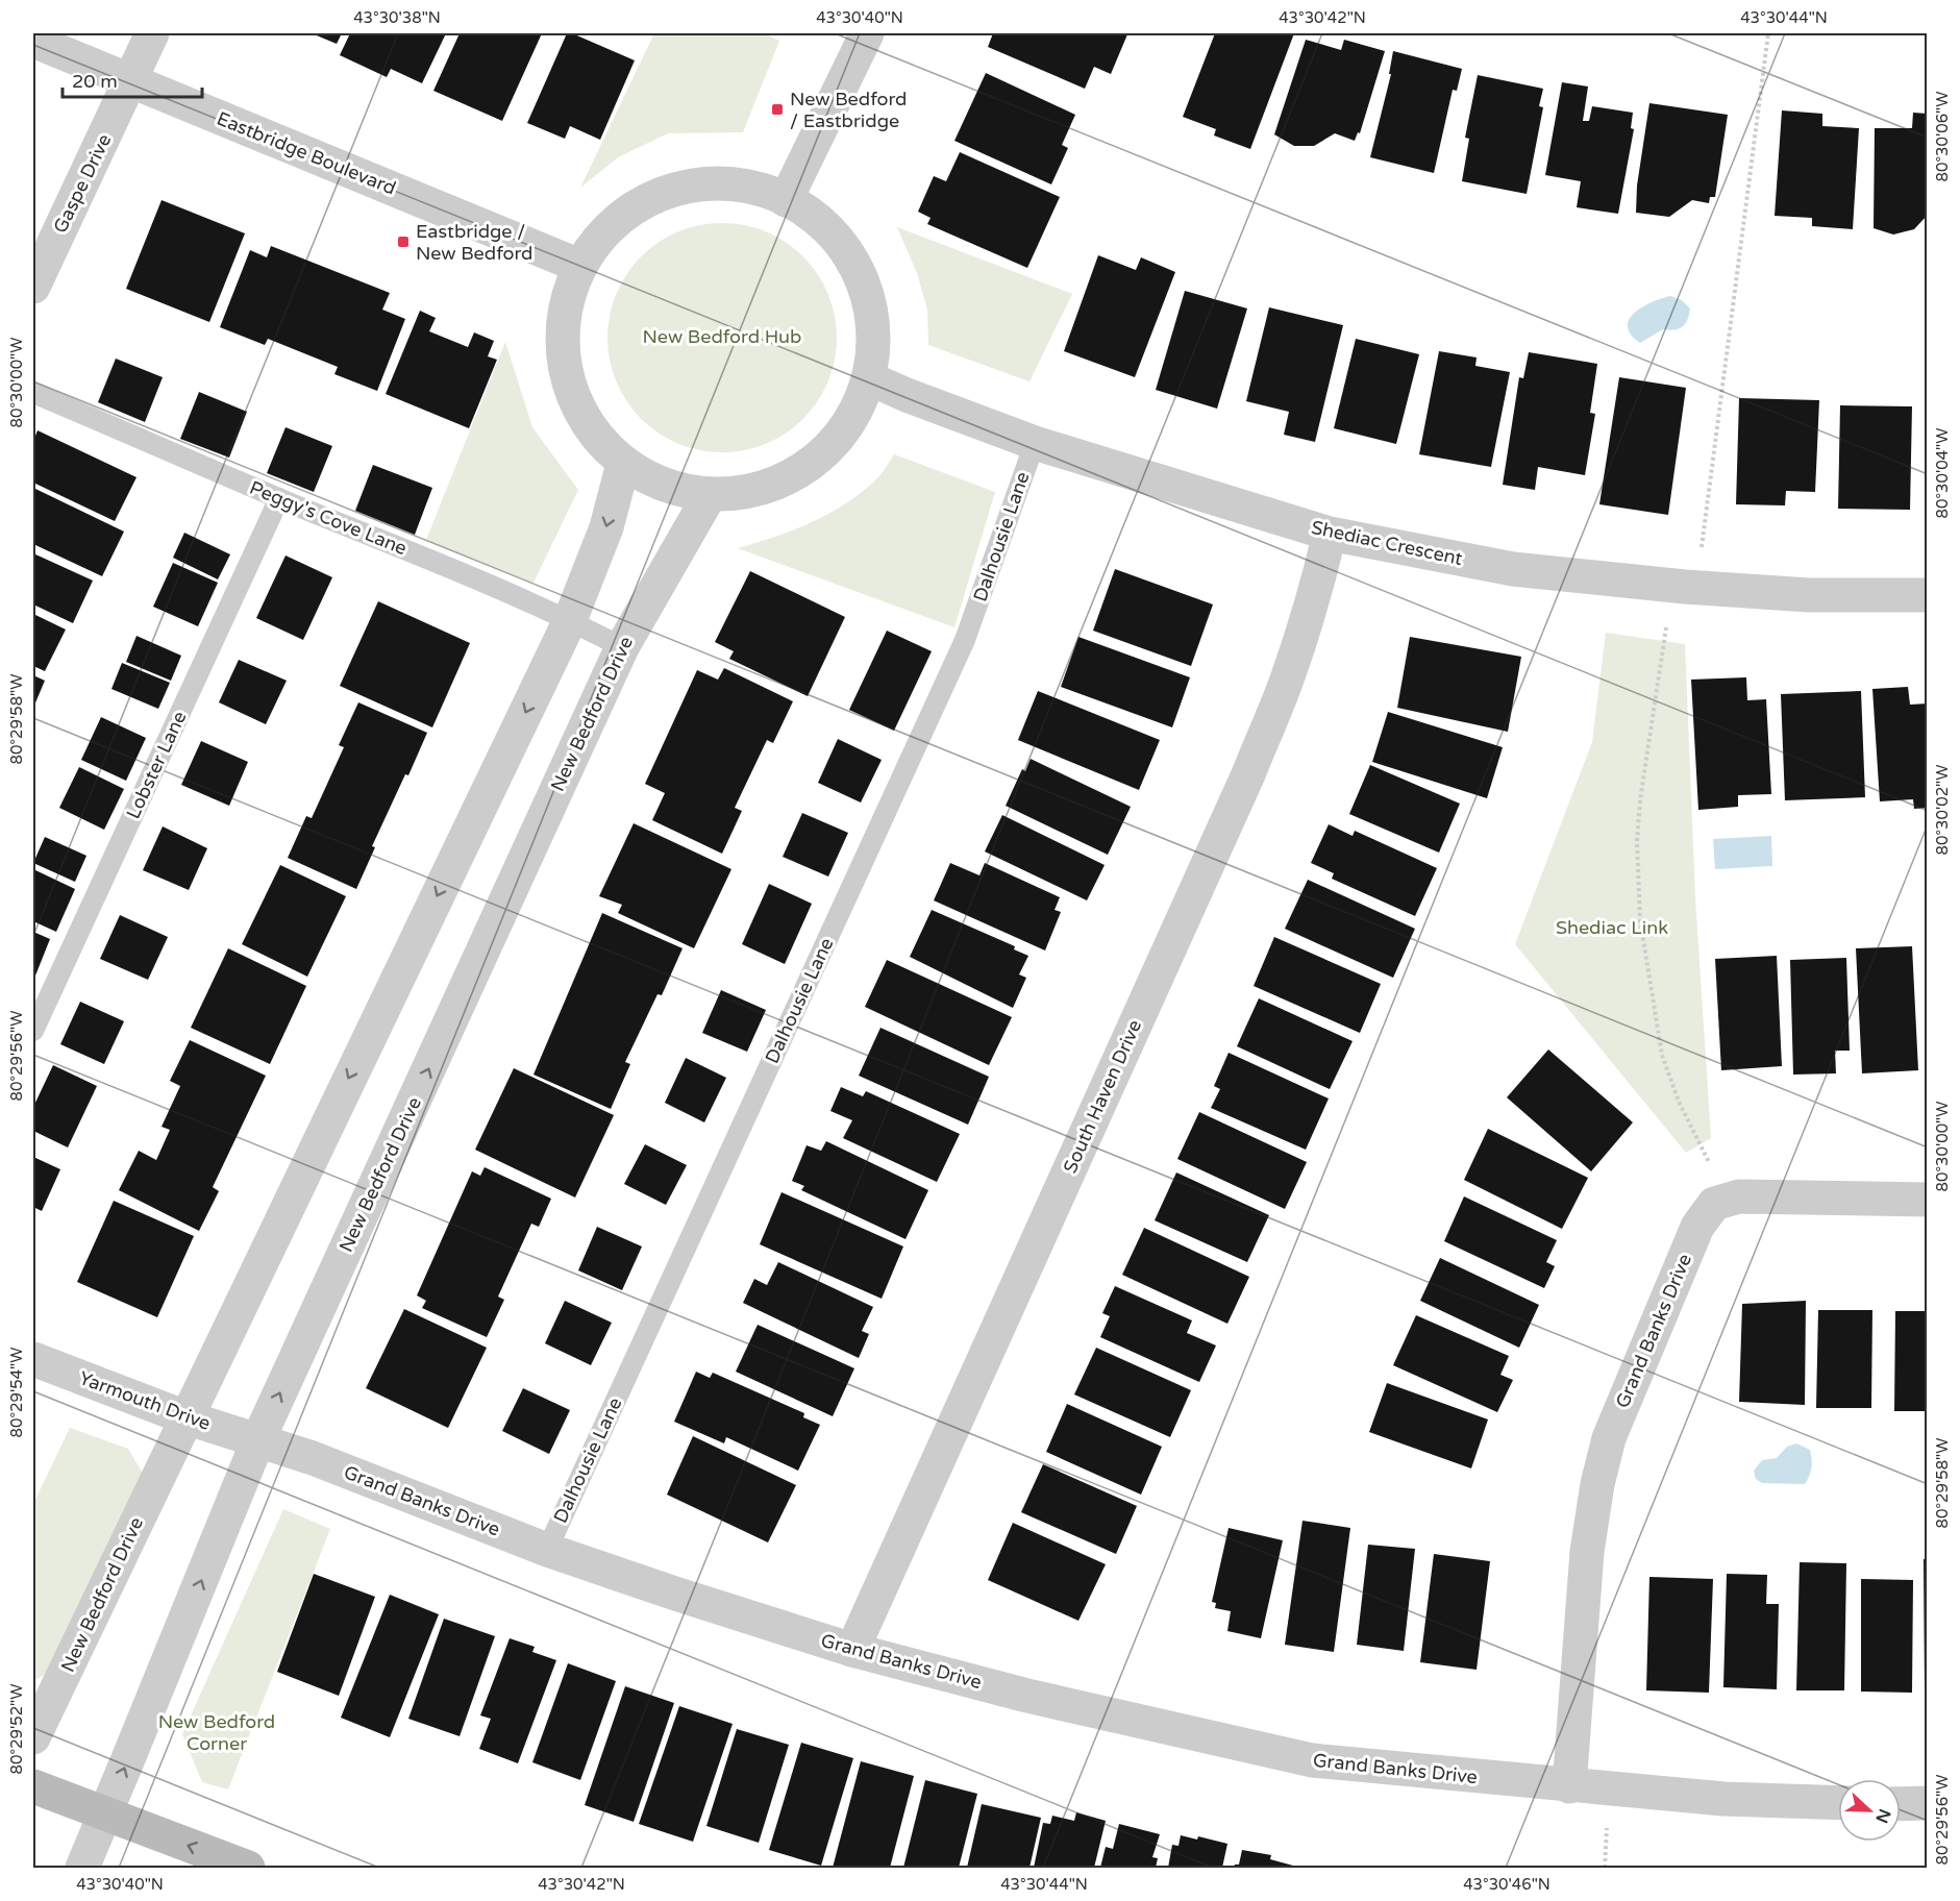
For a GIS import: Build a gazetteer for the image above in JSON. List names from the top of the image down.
{
  "streets": {
    "street": [
      "Eastbridge Boulevard",
      "Gaspe Drive",
      "Shediac Crescent",
      "New Bedford Drive",
      "South Haven Drive",
      "Grand Banks Drive",
      "Yarmouth Drive"
    ],
    "lane": ["Peggy's Cove Lane", "Dalhousie Lane", "Lobster Lane"]
  },
  "crossings": [
    ["Eastbridge Boulevard", "Gaspe Drive"],
    ["Peggy's Cove Lane", "New Bedford Drive"],
    ["Peggy's Cove Lane", "Lobster Lane"],
    ["Dalhousie Lane", "Shediac Crescent"],
    ["Dalhousie Lane", "Grand Banks Drive"],
    ["Shediac Crescent", "South Haven Drive"],
    ["New Bedford Drive", "Grand Banks Drive"],
    ["New Bedford Drive", "Yarmouth Drive"],
    ["South Haven Drive", "Grand Banks Drive"],
    ["Grand Banks Drive", "Yarmouth Drive"]
  ],
  "parks": ["New Bedford Hub", "Shediac Link", "New Bedford Corner"],
  "places": {
    "transit": ["New Bedford / Eastbridge", "Eastbridge / New Bedford"]
  },
  "scale_bar": "20 m",
  "north": "right",
  "coordinates": [
    "43°30'38\"N",
    "43°30'40\"N",
    "43°30'42\"N",
    "43°30'44\"N",
    "80°30'06\"W",
    "80°30'00\"W",
    "80°30'04\"W",
    "80°29'58\"W",
    "80°30'02\"W",
    "80°29'56\"W",
    "80°29'54\"W",
    "80°29'52\"W",
    "43°30'46\"N"
  ]
}
